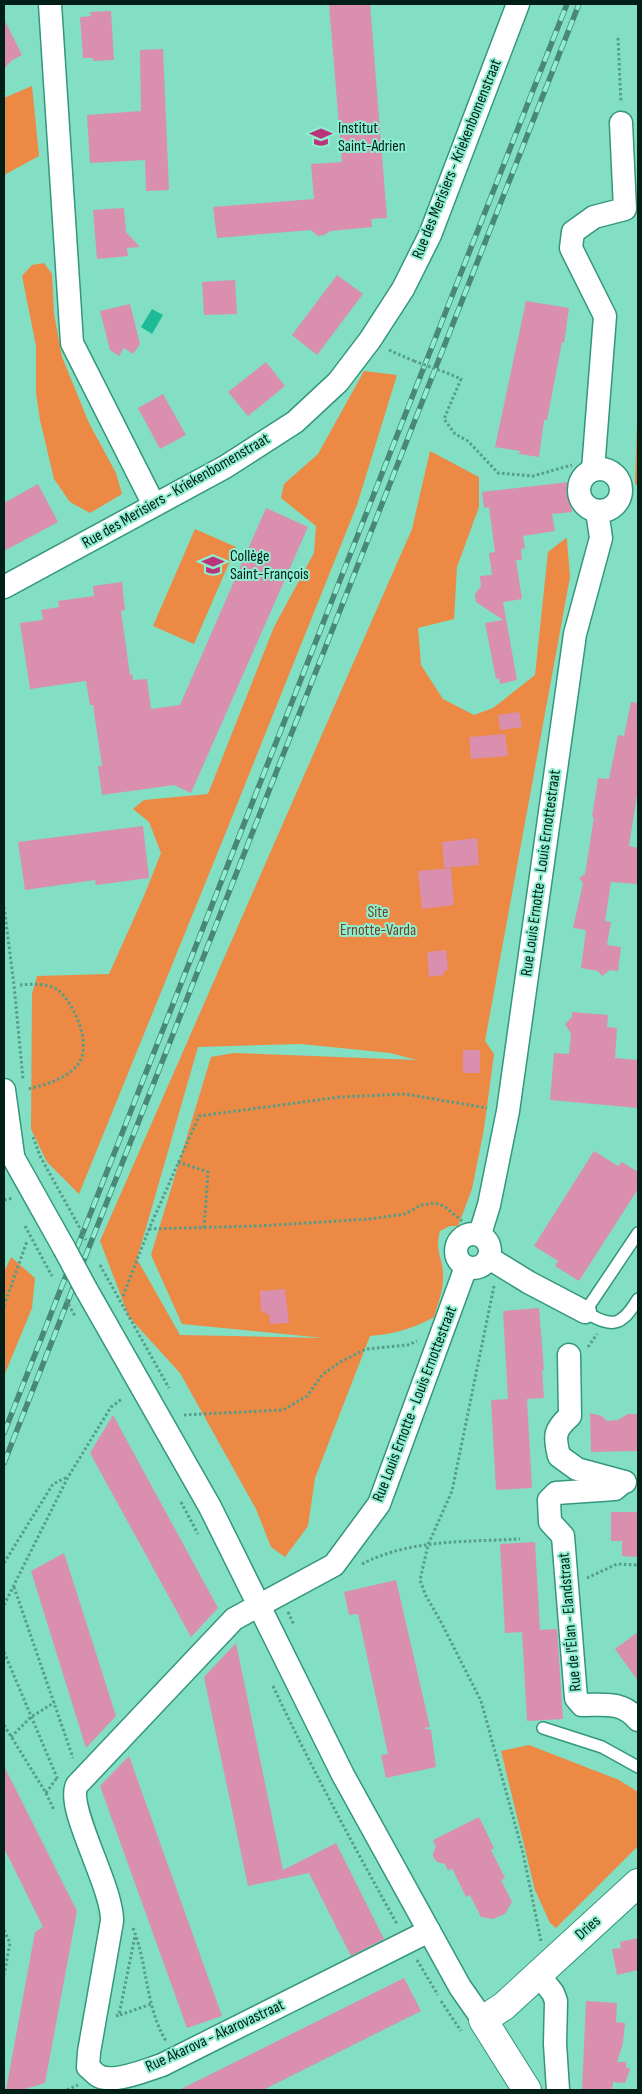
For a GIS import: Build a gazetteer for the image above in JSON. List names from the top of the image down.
{
  "streets": {
    "street": [
      "Rue des Merisiers - Kriekenbomenstraat",
      "Rue Louis Ernotte - Louis Ernottestraat",
      "Rue de l'Élan - Elandstraat",
      "Dries",
      "Rue Akarova - Akarovastraat"
    ]
  },
  "parks": ["Site Ernotte-Varda"],
  "places": {
    "school or university": ["Institut Saint-Adrien", "Collège Saint-François"]
  }
}
